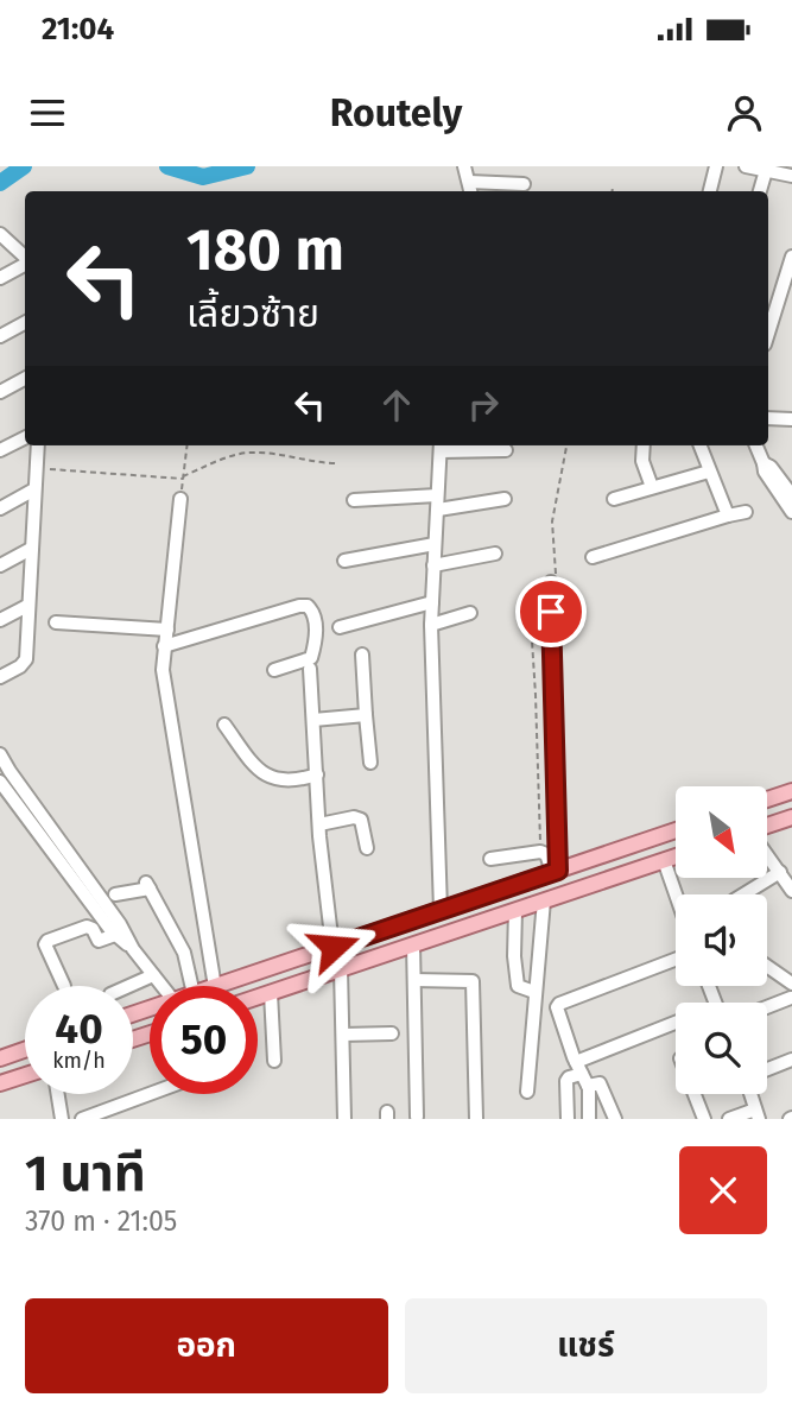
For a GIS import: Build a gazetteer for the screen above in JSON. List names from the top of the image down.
{
  "north": "bottom right",
  "page": {
    "status": "21:04",
    "header": "Routely",
    "turn": ["180 m", "เลี้ยวซ้าย"],
    "speed": "40 km/h",
    "limit": "50",
    "heading": ["1 นาที", "370 m · 21:05"],
    "buttons": ["ออก", "แชร์"]
  }
}
